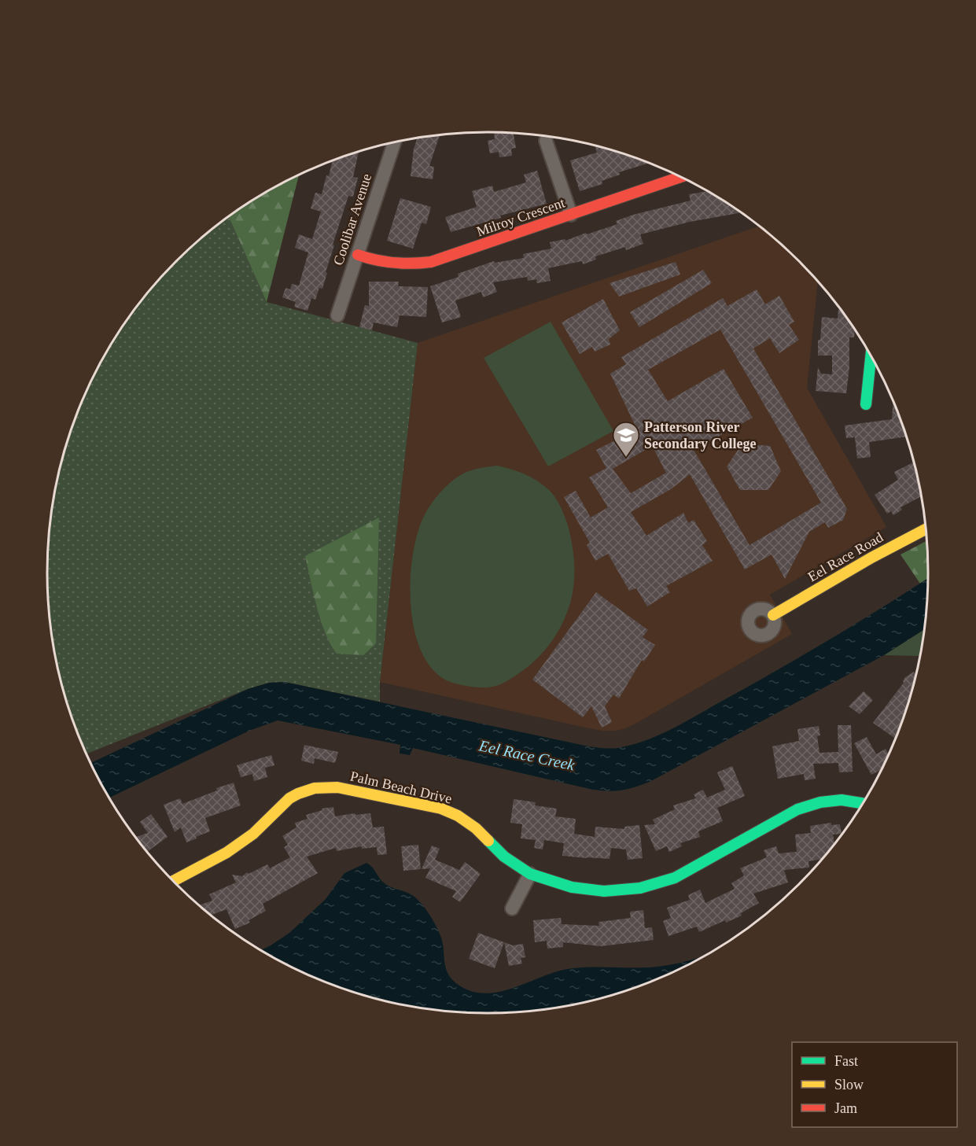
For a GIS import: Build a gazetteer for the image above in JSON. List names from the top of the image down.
{
  "streets": {
    "street": [
      "Milroy Crescent",
      "Coolibar Avenue",
      "Eel Race Road",
      "Palm Beach Drive"
    ]
  },
  "crossings": [
    ["Milroy Crescent", "Coolibar Avenue"]
  ],
  "water": ["Eel Race Creek"],
  "places": {
    "school or university": ["Patterson River Secondary College"]
  },
  "legend": ["Fast", "Slow", "Jam"]
}
